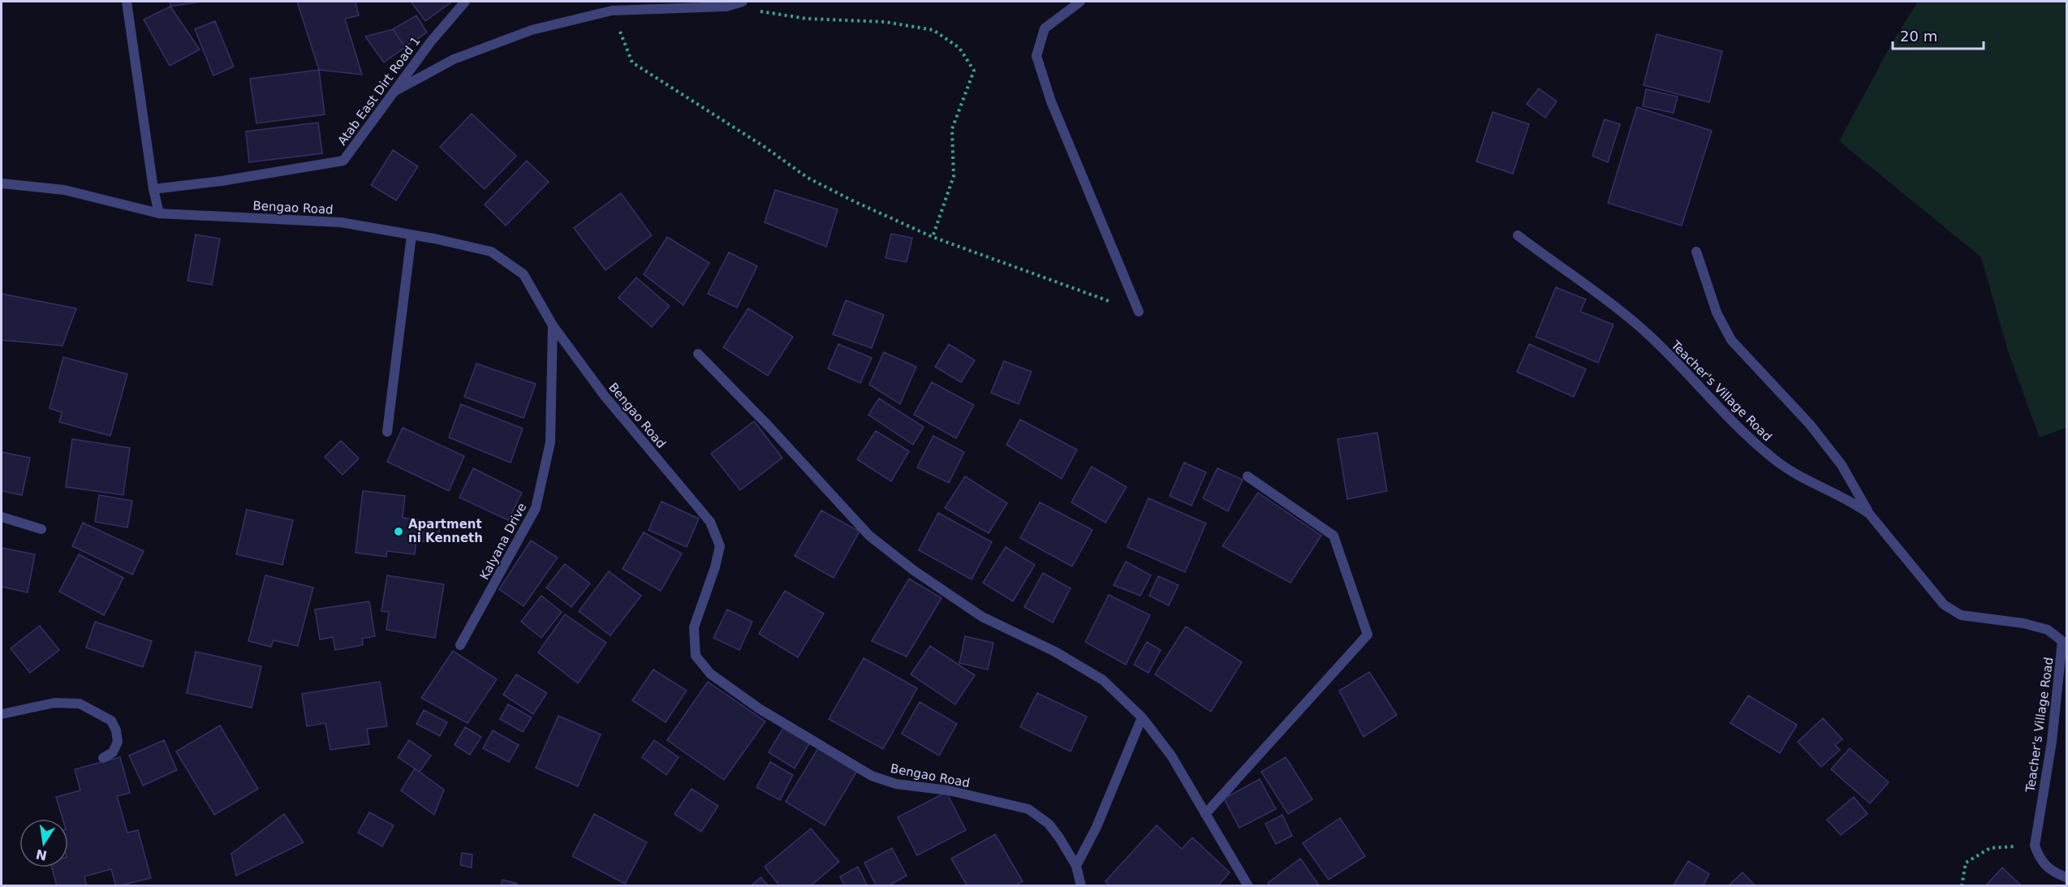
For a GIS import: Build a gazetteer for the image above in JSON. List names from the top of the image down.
{
  "streets": {
    "street": [
      "Atab East Dirt Road 1",
      "Bengao Road",
      "Teacher's Village Road",
      "Kalyana Drive"
    ]
  },
  "crossings": [
    ["Bengao Road", "Kalyana Drive"]
  ],
  "places": ["Apartment ni Kenneth"],
  "scale_bar": "20 m",
  "north": "bottom"
}
